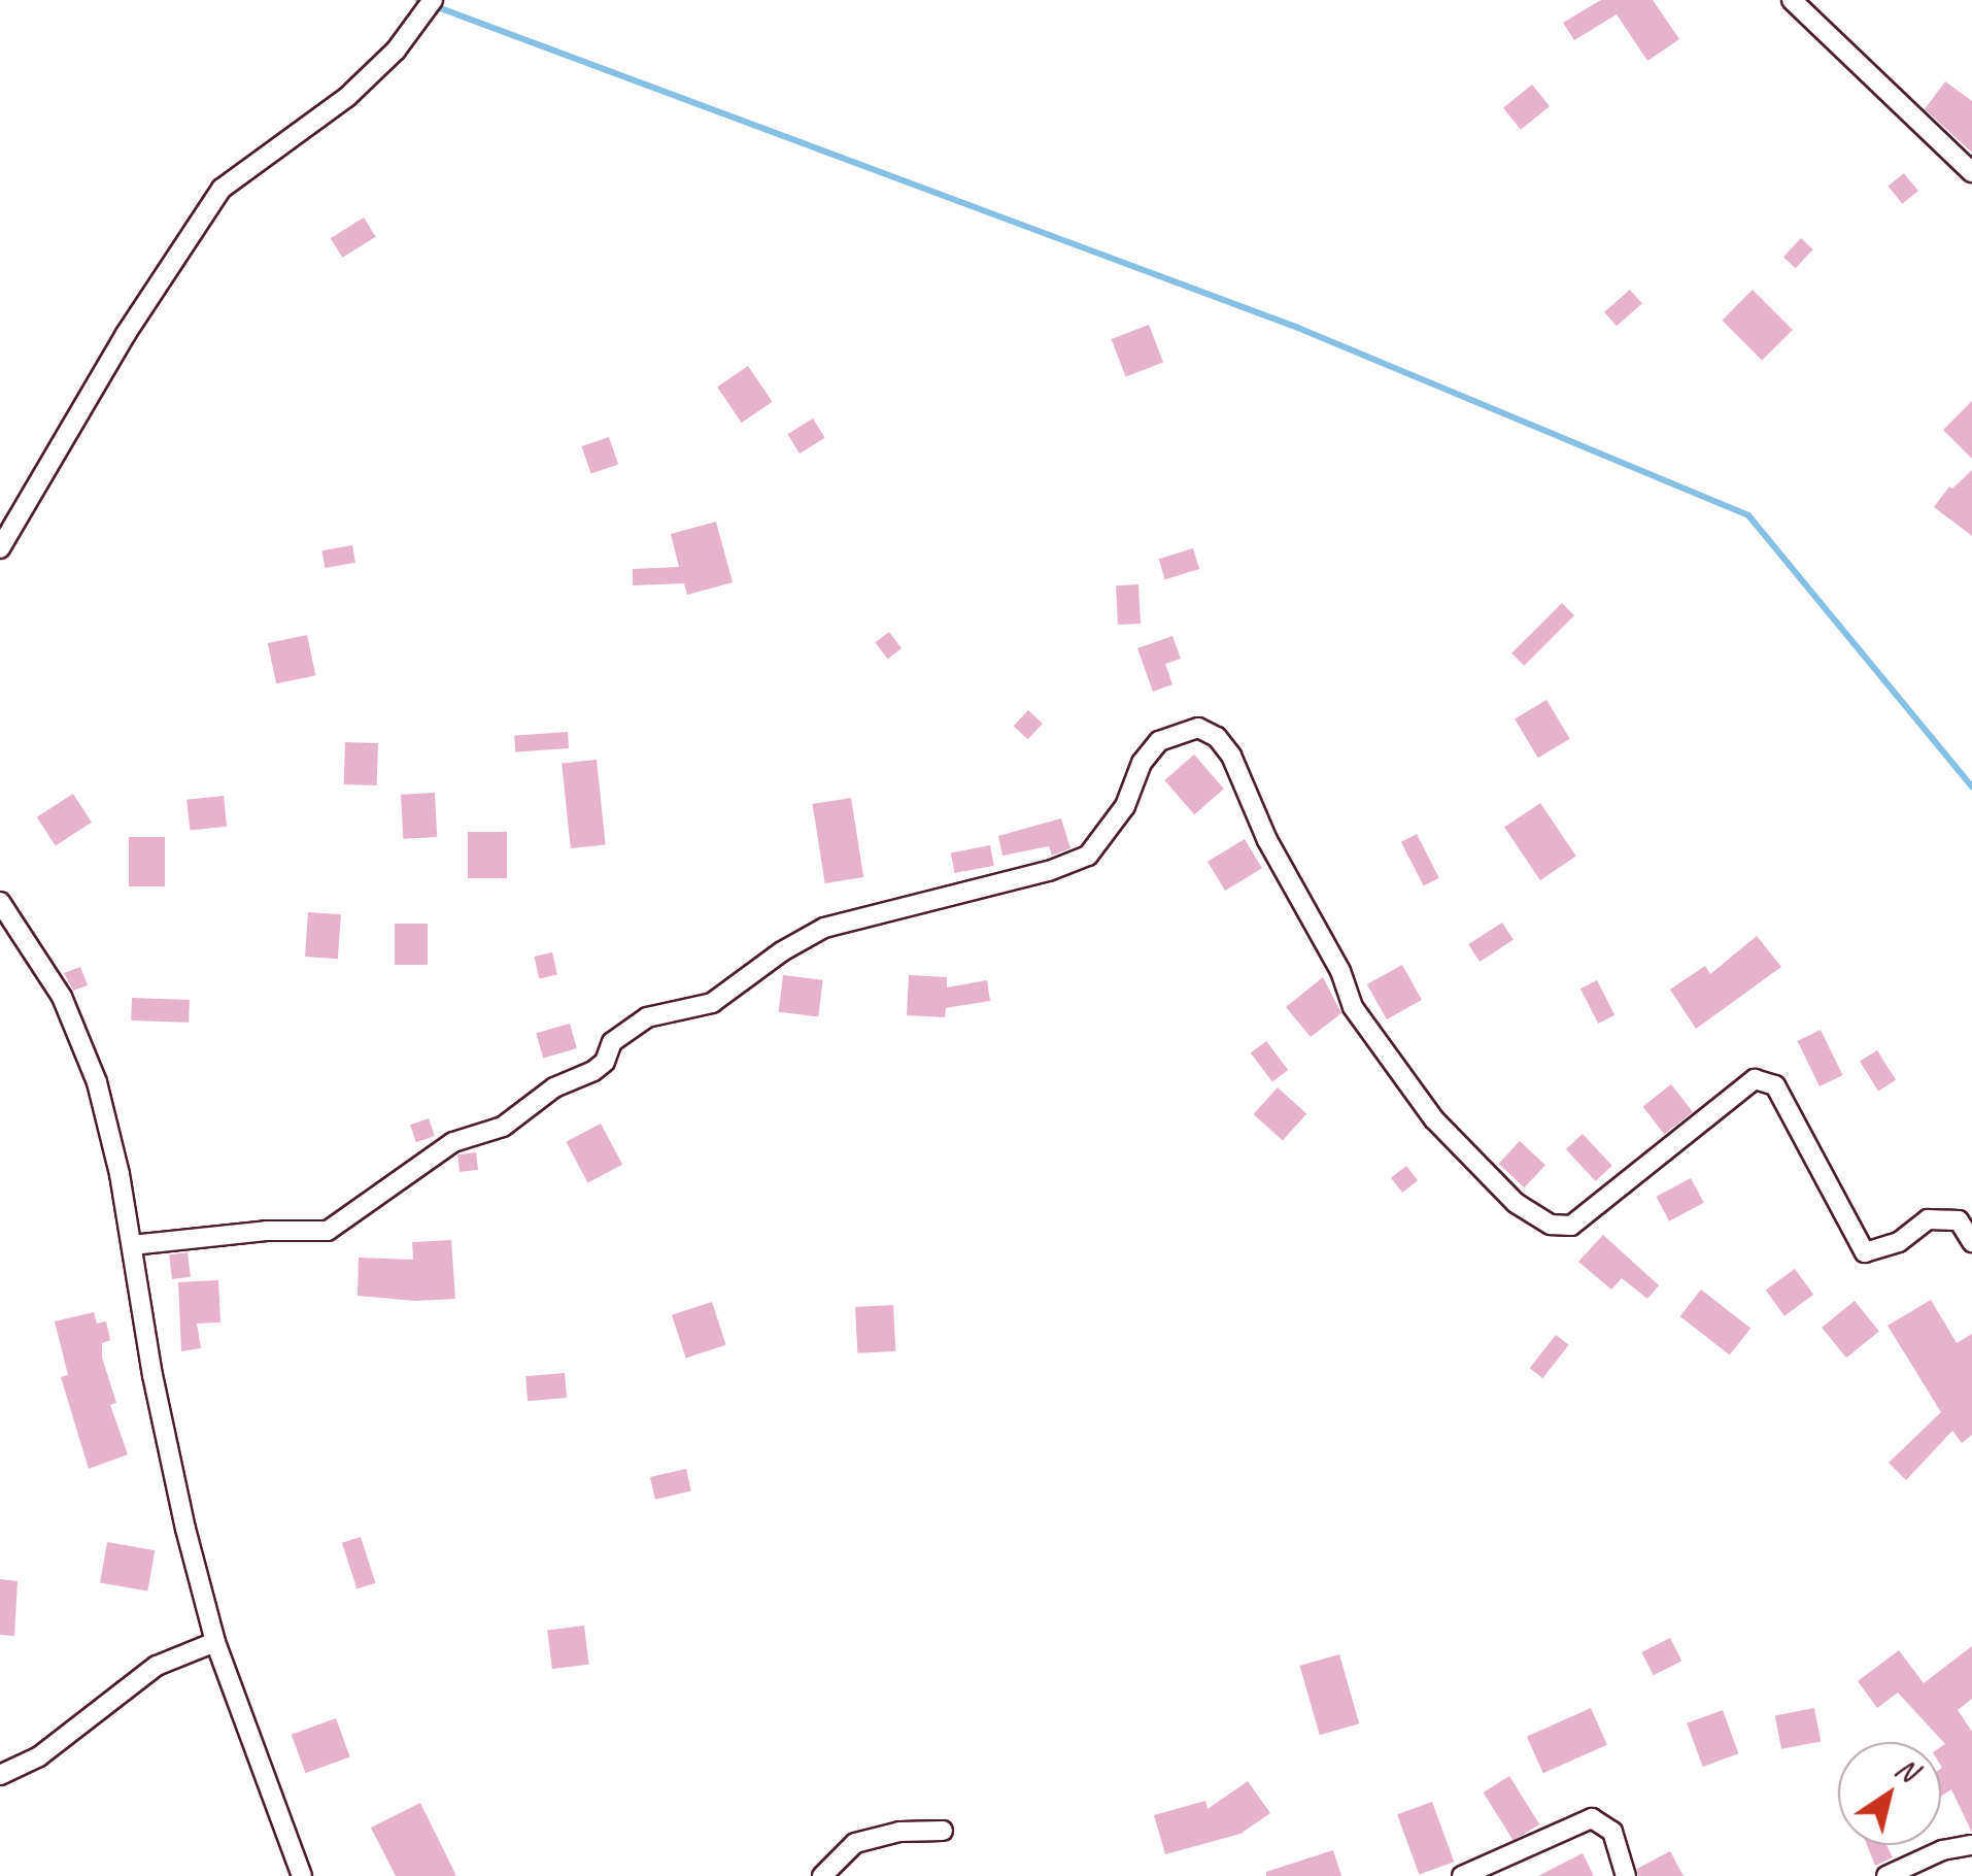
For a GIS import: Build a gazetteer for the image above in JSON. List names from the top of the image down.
{
  "north": "top right"
}
